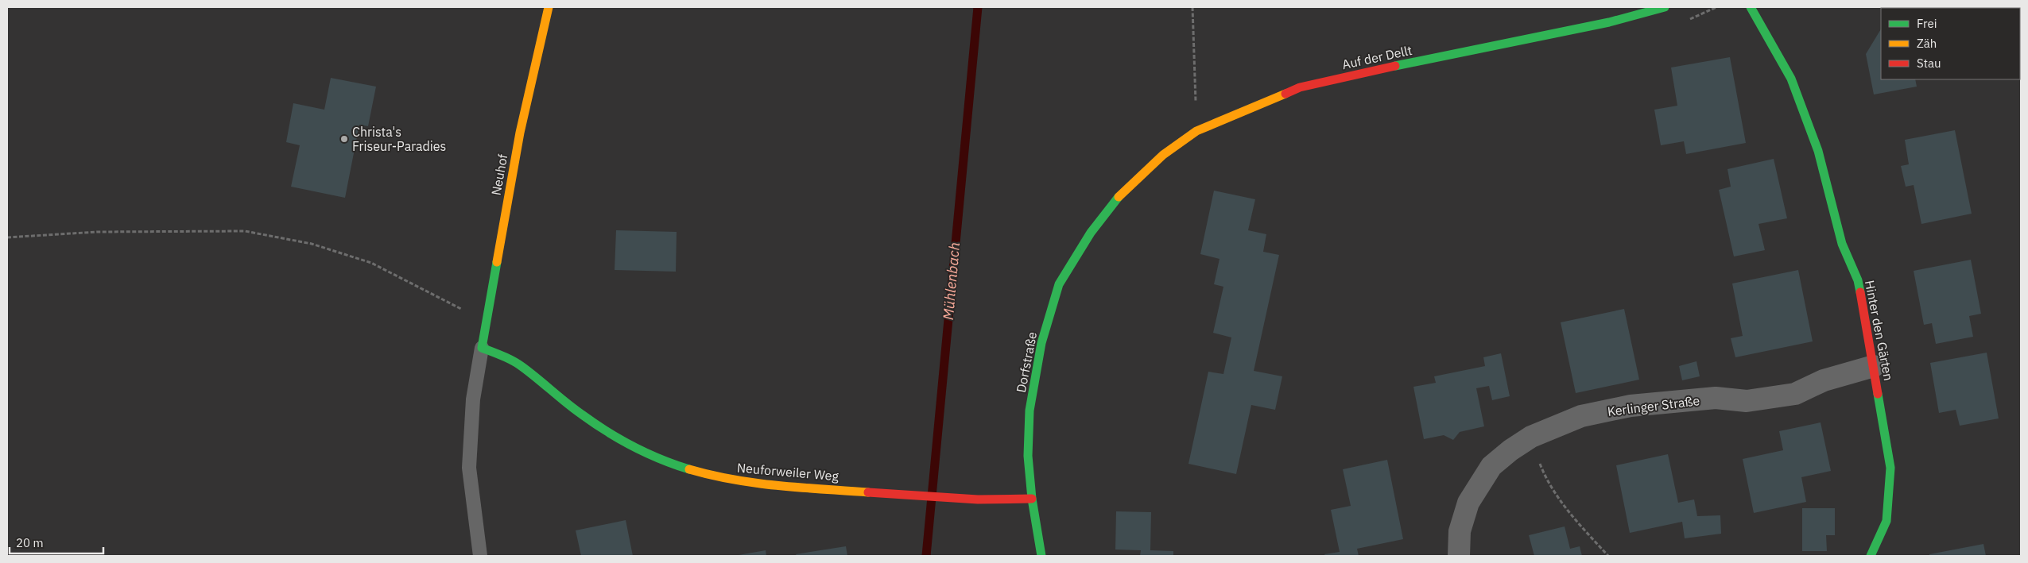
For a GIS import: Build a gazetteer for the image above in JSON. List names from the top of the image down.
{
  "streets": {
    "street": [
      "Auf der Dellt",
      "Neuhof",
      "Hinter den Gärten",
      "Dorfstraße",
      "Kerlinger Straße",
      "Neuforweiler Weg"
    ]
  },
  "crossings": [
    ["Auf der Dellt", "Dorfstraße"],
    ["Neuhof", "Neuforweiler Weg"],
    ["Hinter den Gärten", "Kerlinger Straße"],
    ["Dorfstraße", "Neuforweiler Weg"]
  ],
  "water": ["Mühlenbach"],
  "places": ["Christa's Friseur-Paradies"],
  "legend": ["Frei", "Zäh", "Stau"],
  "scale_bar": "20 m"
}
